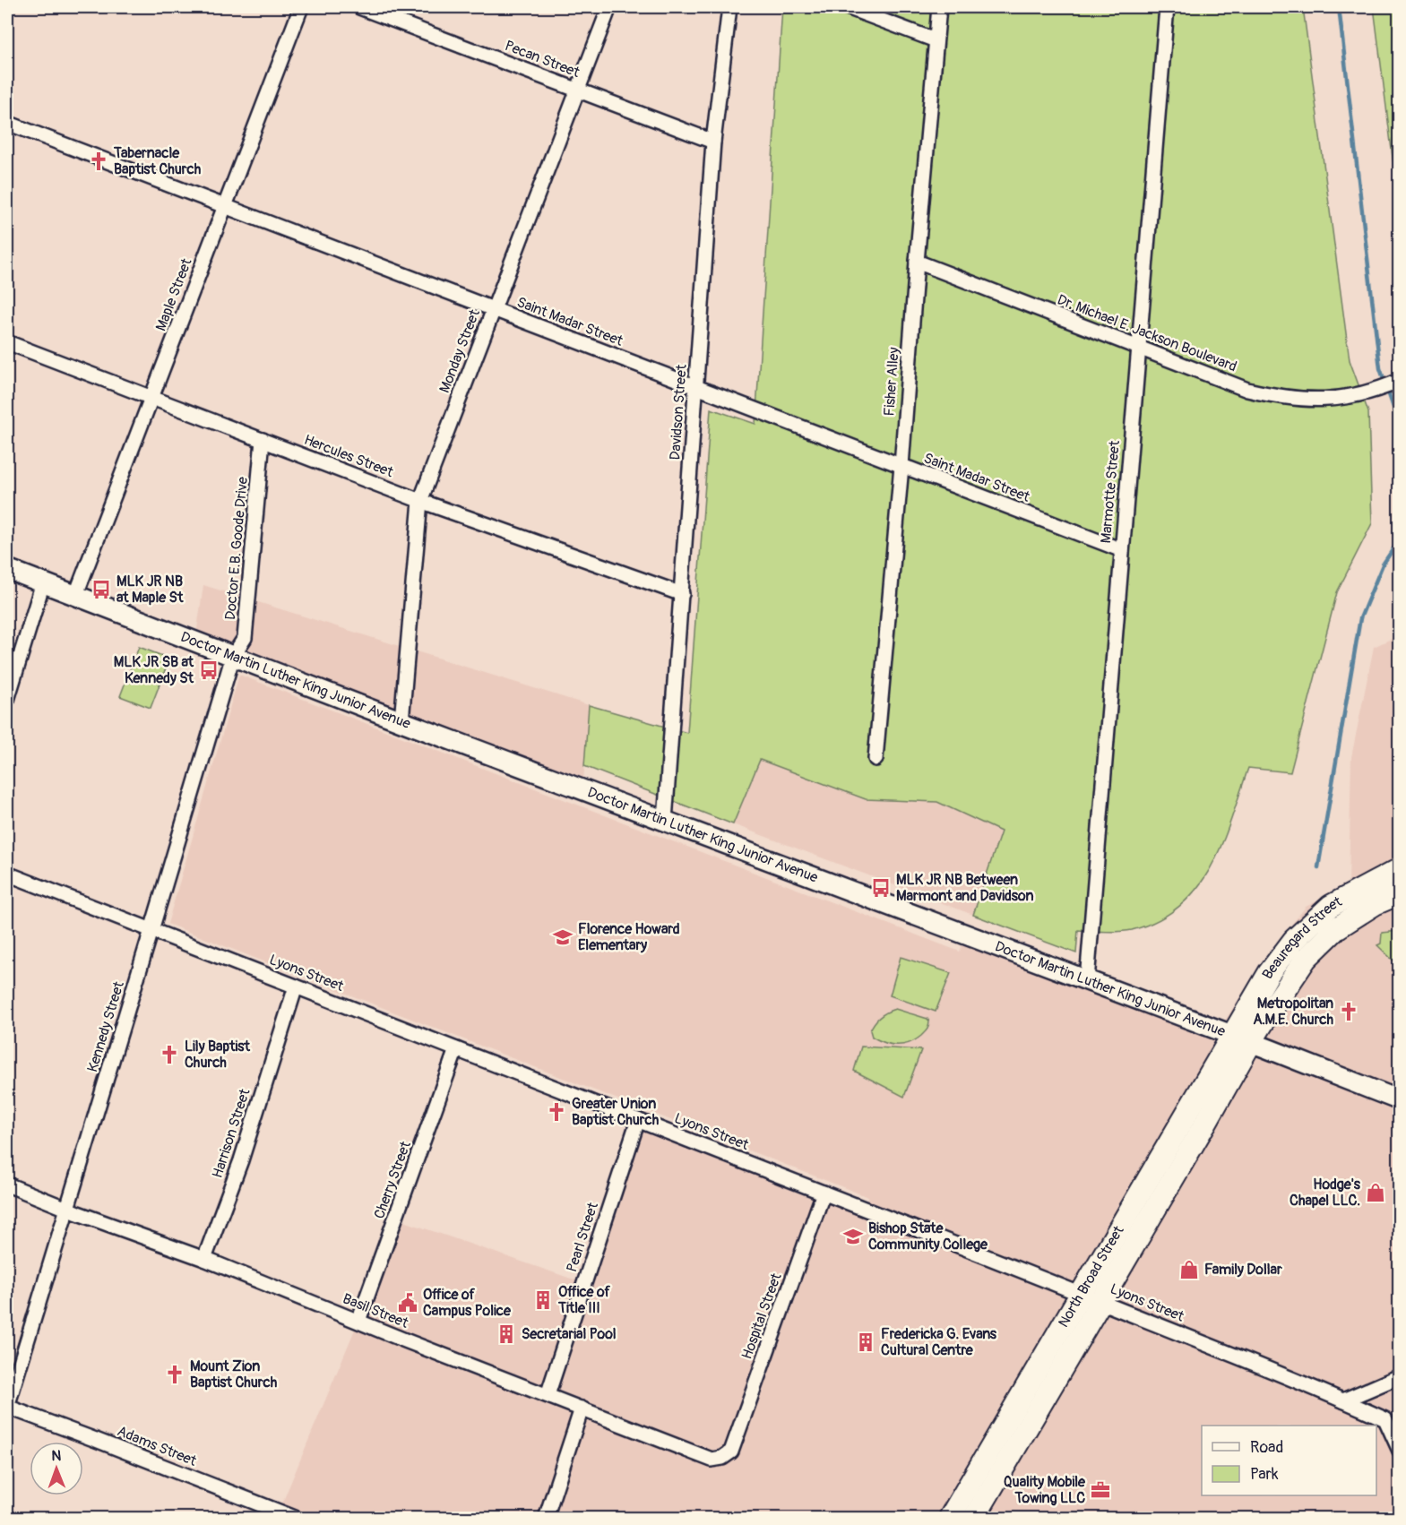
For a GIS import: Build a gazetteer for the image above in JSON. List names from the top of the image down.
{
  "streets": {
    "main road": ["Doctor Martin Luther King Junior Avenue", "Beauregard Street", "North Broad Street"],
    "street": [
      "Pecan Street",
      "Maple Street",
      "Saint Madar Street",
      "Dr. Michael E. Jackson Boulevard",
      "Monday Street",
      "Fisher Alley",
      "Davidson Street",
      "Hercules Street",
      "Marmotte Street",
      "Doctor E.B. Goode Drive",
      "Lyons Street",
      "Kennedy Street",
      "Harrison Street",
      "Cherry Street",
      "Pearl Street",
      "Basil Street",
      "Hospital Street",
      "Adams Street"
    ]
  },
  "crossings": [
    ["Pecan Street", "Monday Street"],
    ["Pecan Street", "Davidson Street"],
    ["Maple Street", "Saint Madar Street"],
    ["Maple Street", "Hercules Street"],
    ["Maple Street", "Doctor Martin Luther King Junior Avenue"],
    ["Saint Madar Street", "Monday Street"],
    ["Saint Madar Street", "Fisher Alley"],
    ["Saint Madar Street", "Davidson Street"],
    ["Saint Madar Street", "Marmotte Street"],
    ["Dr. Michael E. Jackson Boulevard", "Fisher Alley"],
    ["Dr. Michael E. Jackson Boulevard", "Marmotte Street"],
    ["Monday Street", "Hercules Street"],
    ["Monday Street", "Doctor Martin Luther King Junior Avenue"],
    ["Davidson Street", "Hercules Street"],
    ["Davidson Street", "Doctor Martin Luther King Junior Avenue"],
    ["Hercules Street", "Doctor E.B. Goode Drive"],
    ["Marmotte Street", "Doctor Martin Luther King Junior Avenue"],
    ["Doctor E.B. Goode Drive", "Doctor Martin Luther King Junior Avenue"],
    ["Doctor E.B. Goode Drive", "Kennedy Street"],
    ["Doctor Martin Luther King Junior Avenue", "Beauregard Street"],
    ["Doctor Martin Luther King Junior Avenue", "Kennedy Street"],
    ["Doctor Martin Luther King Junior Avenue", "North Broad Street"],
    ["Beauregard Street", "North Broad Street"],
    ["Lyons Street", "Kennedy Street"],
    ["Lyons Street", "Harrison Street"],
    ["Lyons Street", "Cherry Street"],
    ["Lyons Street", "Pearl Street"],
    ["Lyons Street", "North Broad Street"],
    ["Lyons Street", "Hospital Street"],
    ["Kennedy Street", "Basil Street"],
    ["Kennedy Street", "Adams Street"],
    ["Harrison Street", "Basil Street"],
    ["Cherry Street", "Basil Street"],
    ["Pearl Street", "Basil Street"],
    ["Basil Street", "Hospital Street"]
  ],
  "places": {
    "church": [
      "Tabernacle Baptist Church",
      "Metropolitan A.M.E. Church",
      "Lily Baptist Church",
      "Greater Union Baptist Church",
      "Mount Zion Baptist Church"
    ],
    "bus stop": ["MLK JR NB at Maple St", "MLK JR SB at Kennedy St", "MLK JR NB Between Marmont and Davidson"],
    "school or university": ["Florence Howard Elementary", "Bishop State Community College"],
    "shop": ["Hodge's Chapel LLC.", "Family Dollar"],
    "building": ["Office of Title III", "Secretarial Pool", "Fredericka G. Evans Cultural Centre"],
    "public building": ["Office of Campus Police"],
    "office": ["Quality Mobile Towing LLC"]
  },
  "legend": ["Road", "Park"],
  "north": "top"
}
